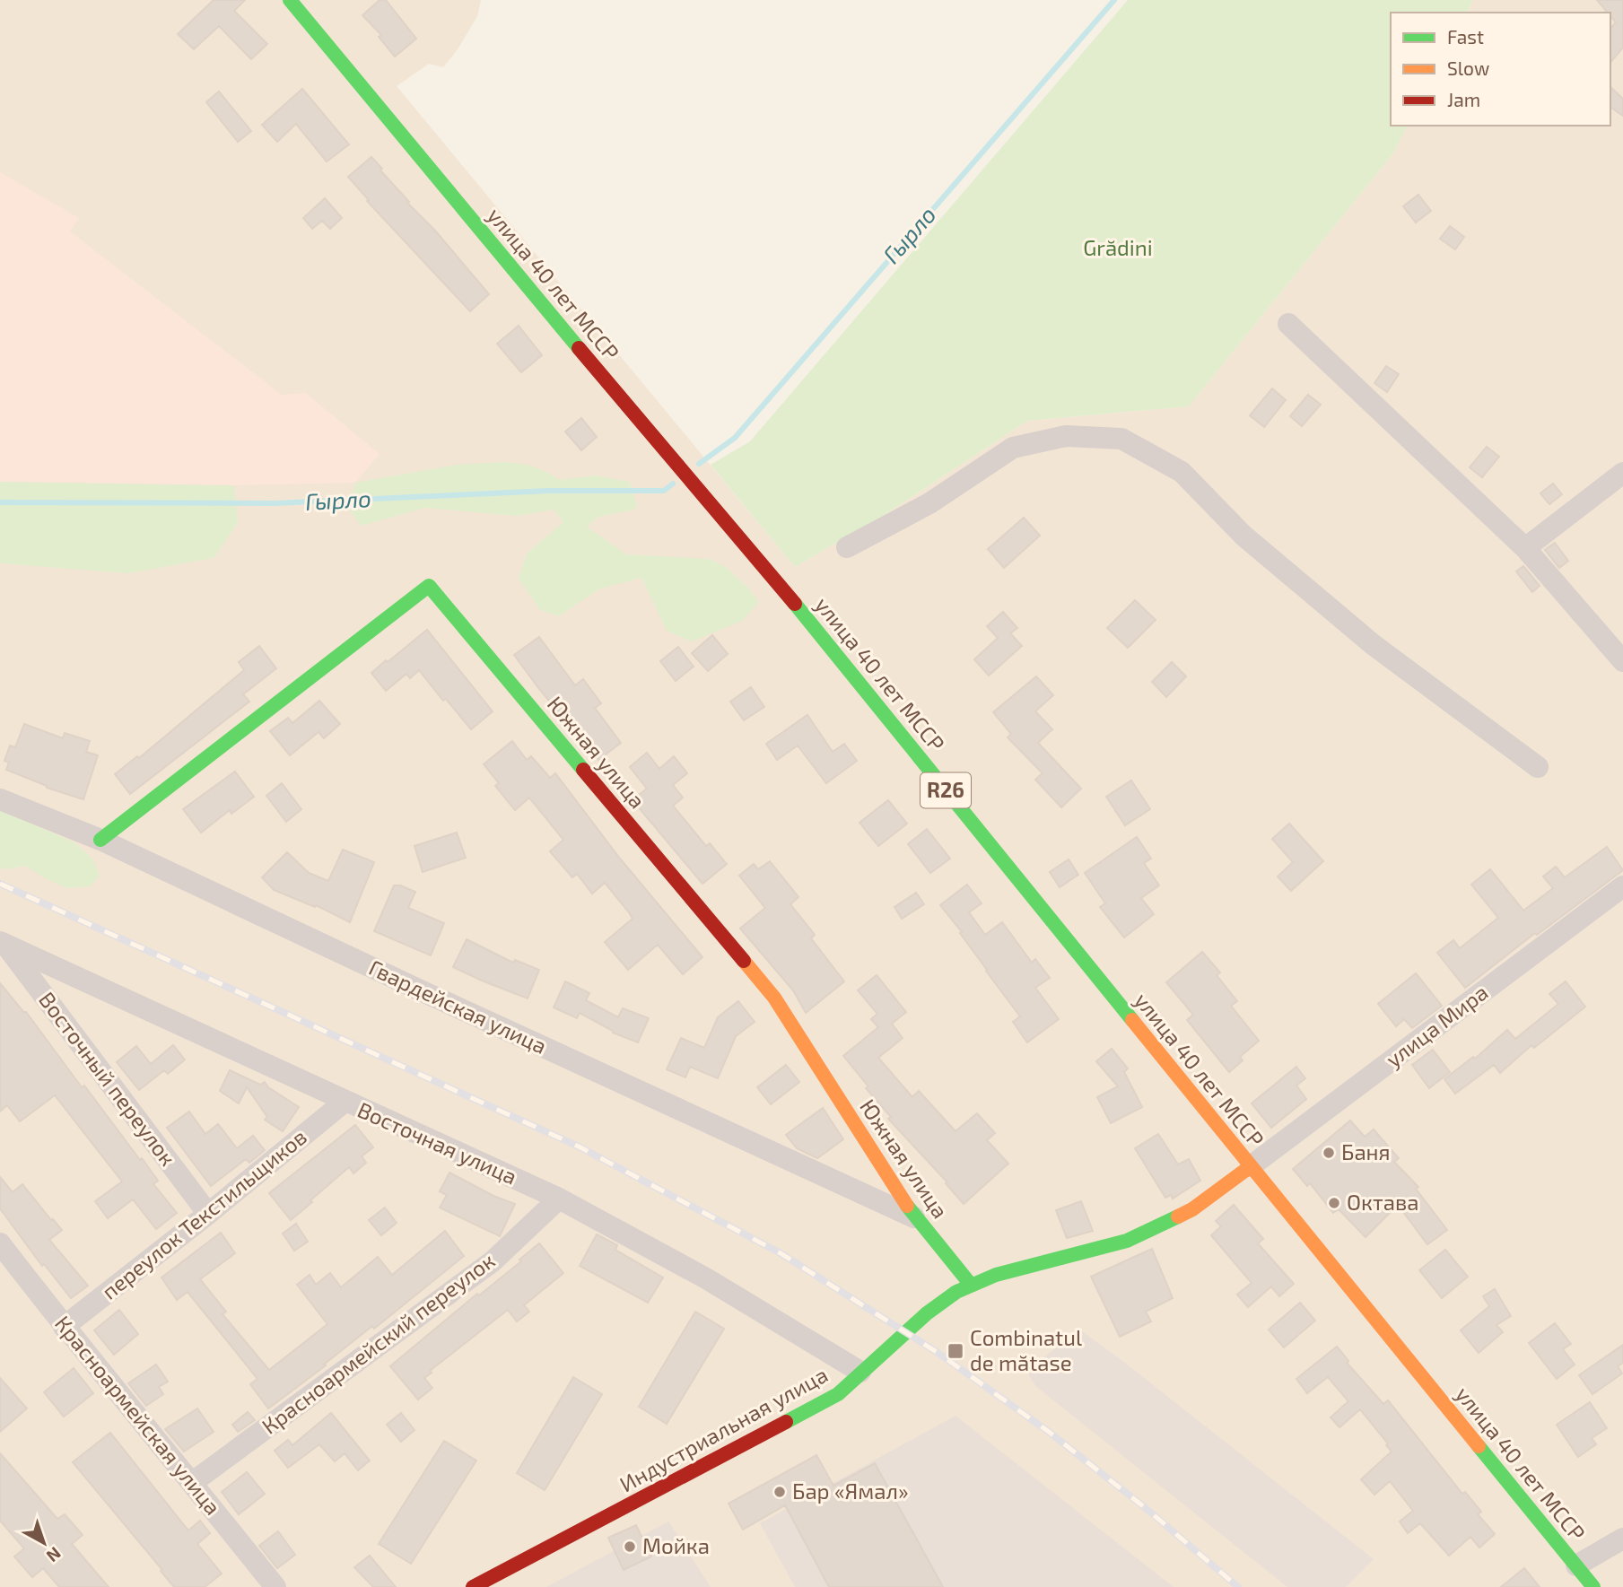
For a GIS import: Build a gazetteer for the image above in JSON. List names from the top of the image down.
{
  "streets": {
    "street": [
      "улица 40 лет МССР",
      "Южная улица",
      "R26",
      "Гвардейская улица",
      "улица Мира",
      "Восточный переулок",
      "Восточная улица",
      "переулок Текстильщиков",
      "Красноармейский переулок",
      "Красноармейская улица",
      "Индустриальная улица"
    ]
  },
  "crossings": [
    ["улица 40 лет МССР", "улица Мира"],
    ["улица 40 лет МССР", "Индустриальная улица"],
    ["Южная улица", "Гвардейская улица"],
    ["Южная улица", "Индустриальная улица"],
    ["улица Мира", "Индустриальная улица"],
    ["Восточный переулок", "Восточная улица"],
    ["Восточный переулок", "переулок Текстильщиков"],
    ["Восточная улица", "переулок Текстильщиков"],
    ["Восточная улица", "Красноармейский переулок"],
    ["Восточная улица", "Индустриальная улица"],
    ["переулок Текстильщиков", "Красноармейская улица"],
    ["Красноармейский переулок", "Красноармейская улица"]
  ],
  "water": ["Гырло"],
  "parks": ["Grădini"],
  "places": {
    "other": [
      "Баня",
      "Октава",
      "Бар «Ямал»",
      "Мойка"
    ],
    "transit": ["Combinatul de mătase"]
  },
  "legend": ["Fast", "Slow", "Jam"],
  "north": "bottom right"
}
